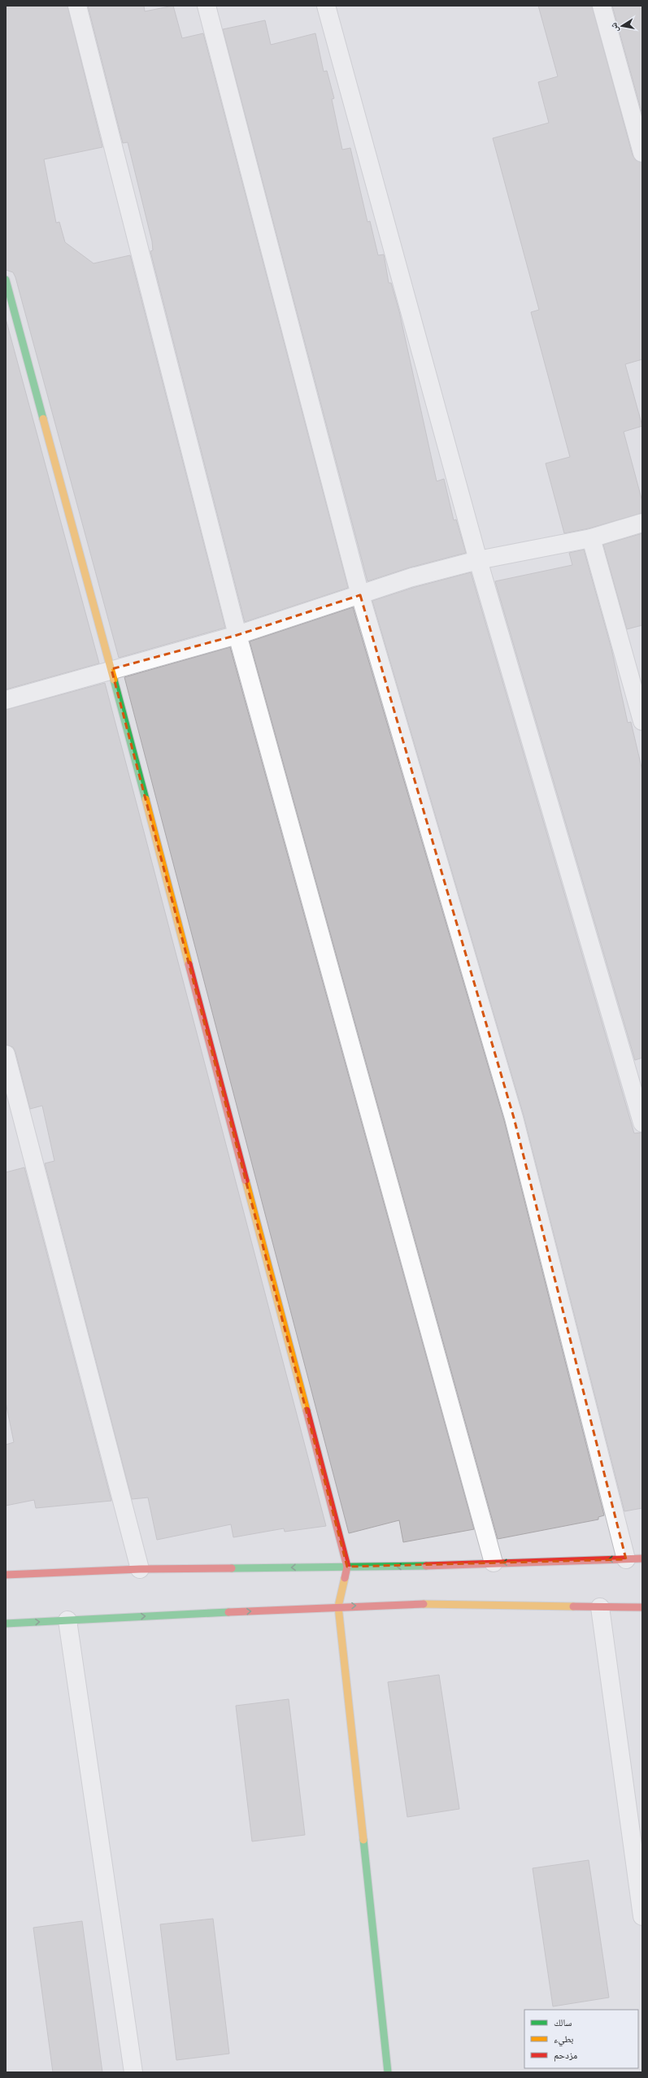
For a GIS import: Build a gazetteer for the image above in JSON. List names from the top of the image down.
{
  "legend": ["سالك", "بطيء", "مزدحم"],
  "north": "left"
}
